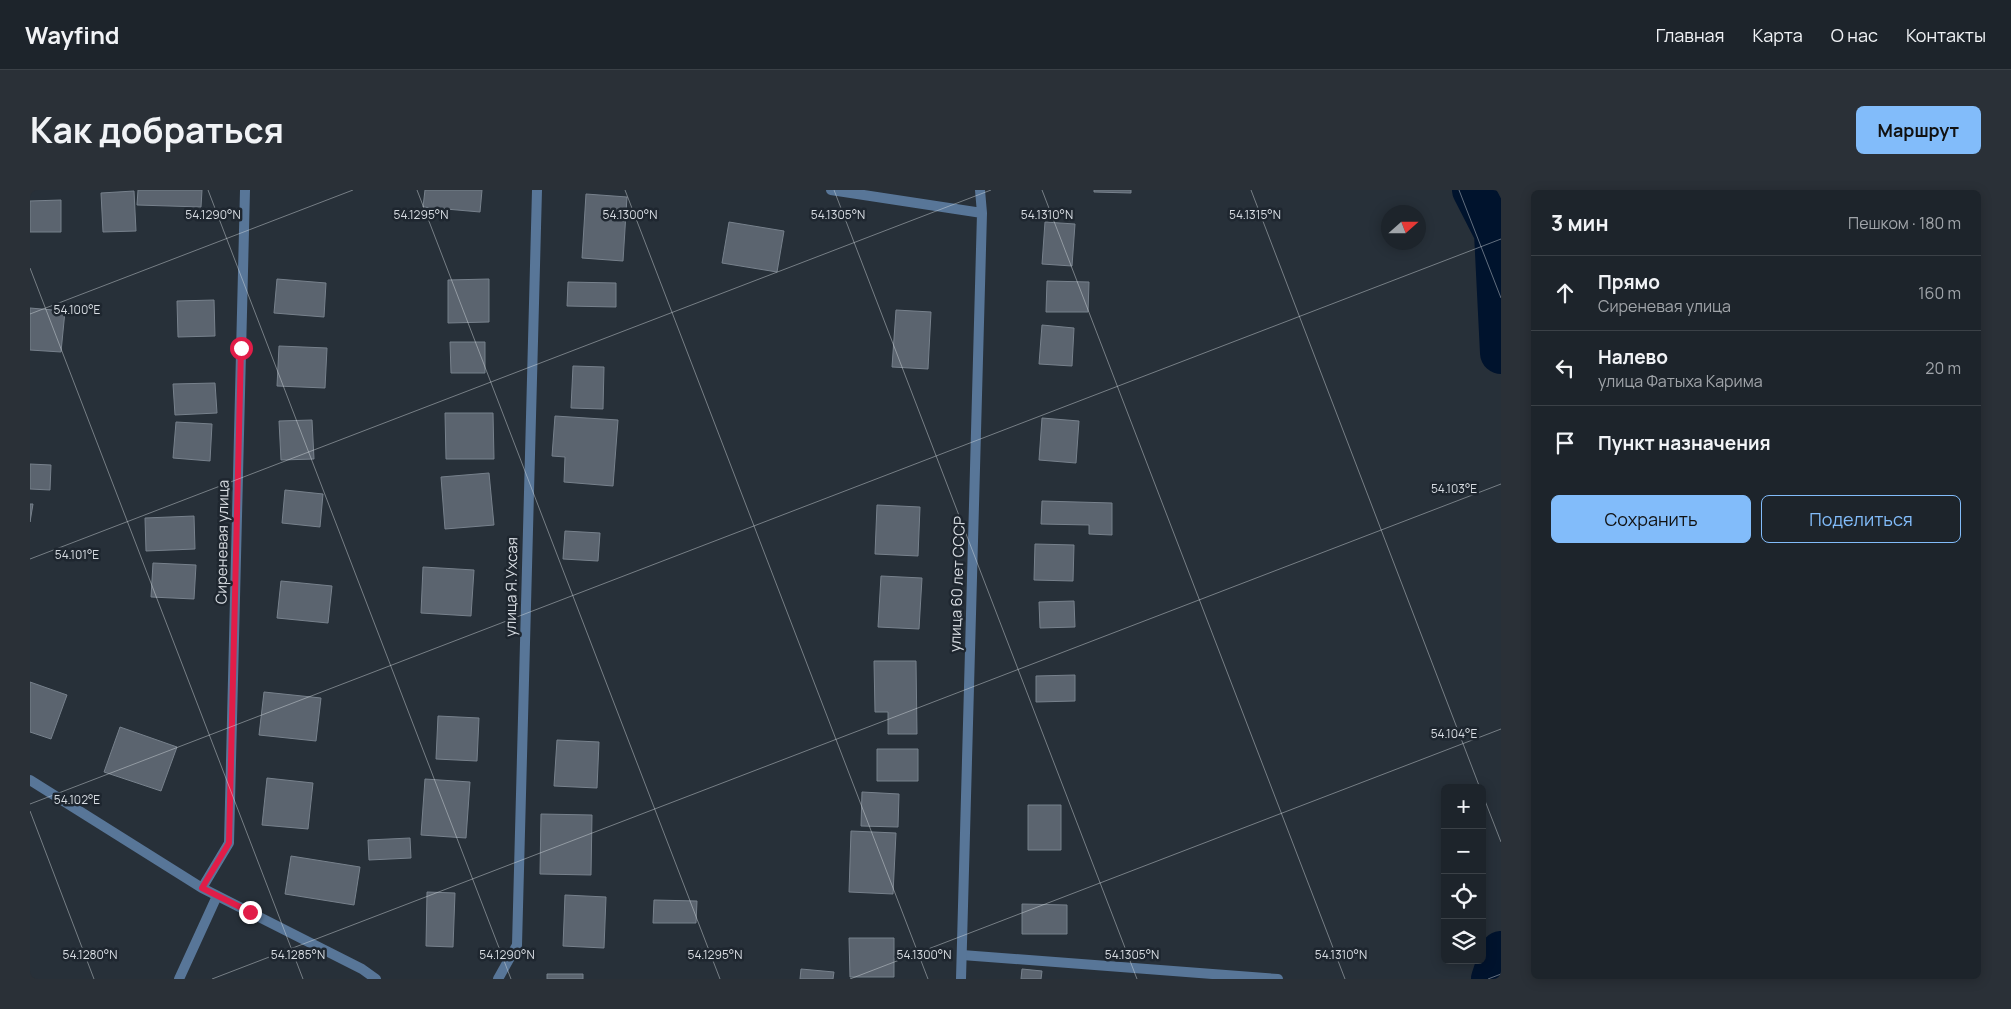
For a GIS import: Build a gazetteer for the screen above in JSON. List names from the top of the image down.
{
  "streets": {
    "street": ["Сиреневая улица", "улица 60 лет СССР", "улица Я.Ухсая"]
  },
  "north": "right",
  "page": {
    "header": "Wayfind",
    "nav": [
      "Главная",
      "Карта",
      "О нас",
      "Контакты"
    ],
    "title": "Как добраться",
    "buttons": [
      "Маршрут",
      ["Сохранить", "Поделиться"]
    ],
    "heading": ["3 мин", "Пешком · 180 m"],
    "list": [
      ["Прямо", "Сиреневая улица", "160 m"],
      ["Налево", "улица Фатыха Карима", "20 m"],
      "Пункт назначения"
    ],
    "map_buttons": ["+", "−"]
  },
  "coordinates": [
    "54.1305°N",
    "54.1315°N",
    "54.1290°N",
    "54.1295°N",
    "54.1300°N",
    "54.1310°N",
    "54.100°E",
    "54.103°E",
    "54.101°E",
    "54.104°E",
    "54.102°E",
    "54.1280°N",
    "54.1285°N"
  ]
}
